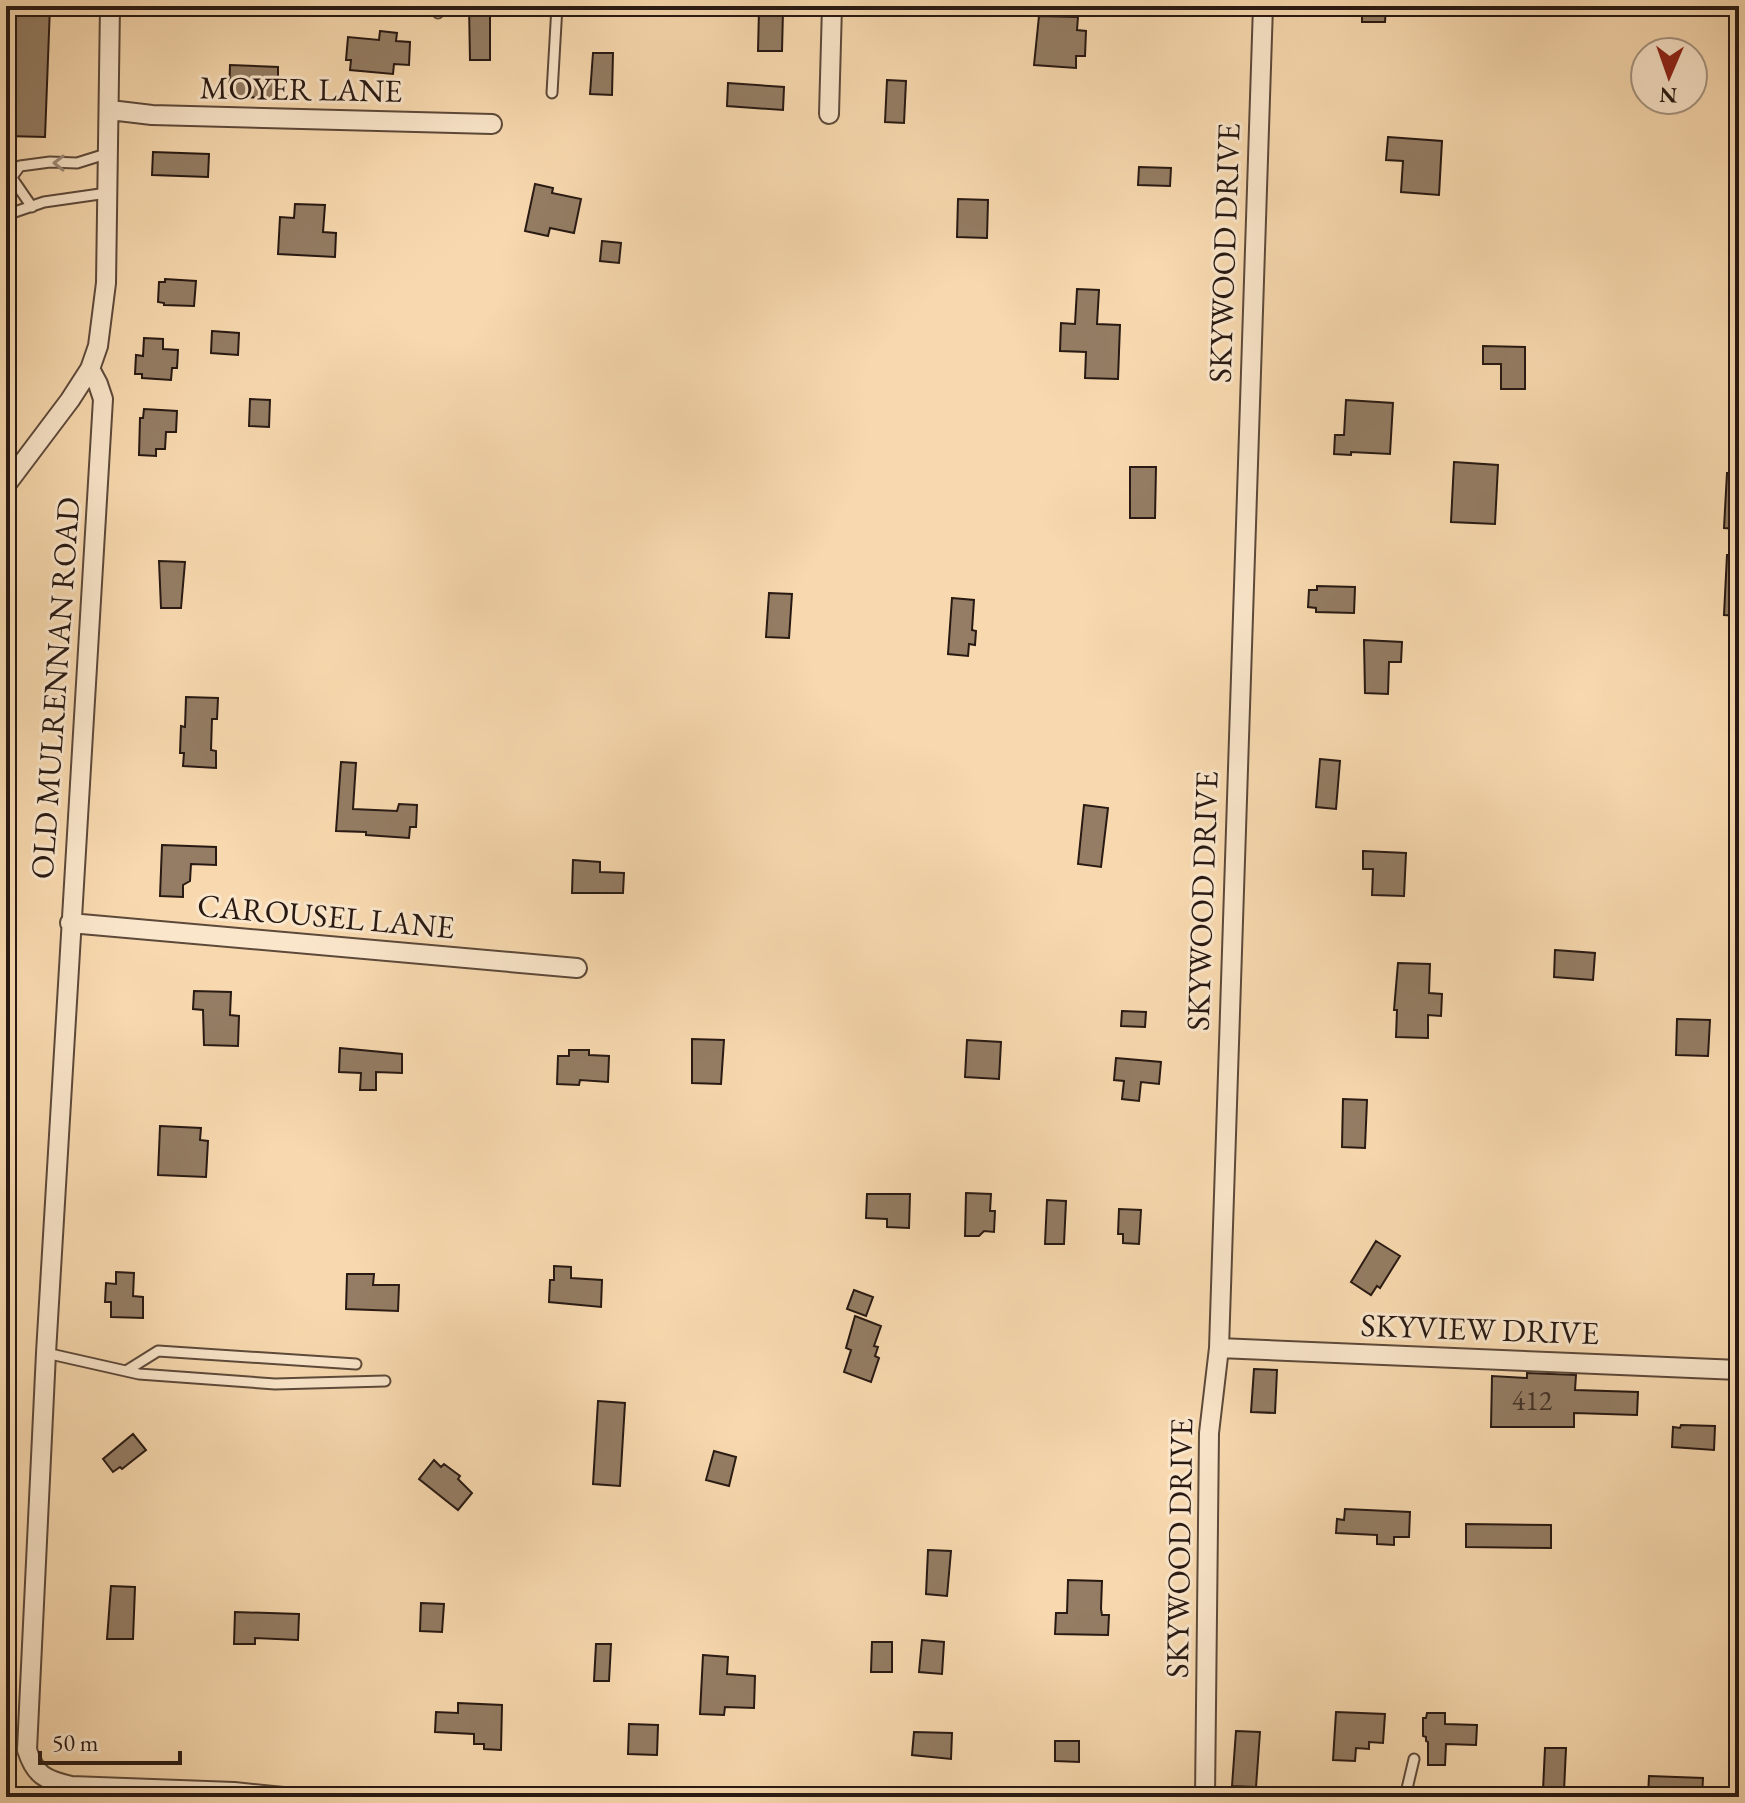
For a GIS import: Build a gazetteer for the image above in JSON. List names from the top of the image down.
{
  "streets": {
    "street": [
      "MOYER LANE",
      "SKYWOOD DRIVE",
      "OLD MULRENNAN ROAD",
      "CAROUSEL LANE",
      "SKYVIEW DRIVE"
    ]
  },
  "crossings": [
    ["SKYWOOD DRIVE", "SKYVIEW DRIVE"],
    ["OLD MULRENNAN ROAD", "CAROUSEL LANE"]
  ],
  "house_numbers": ["412"],
  "scale_bar": "50 m",
  "north": "bottom"
}
